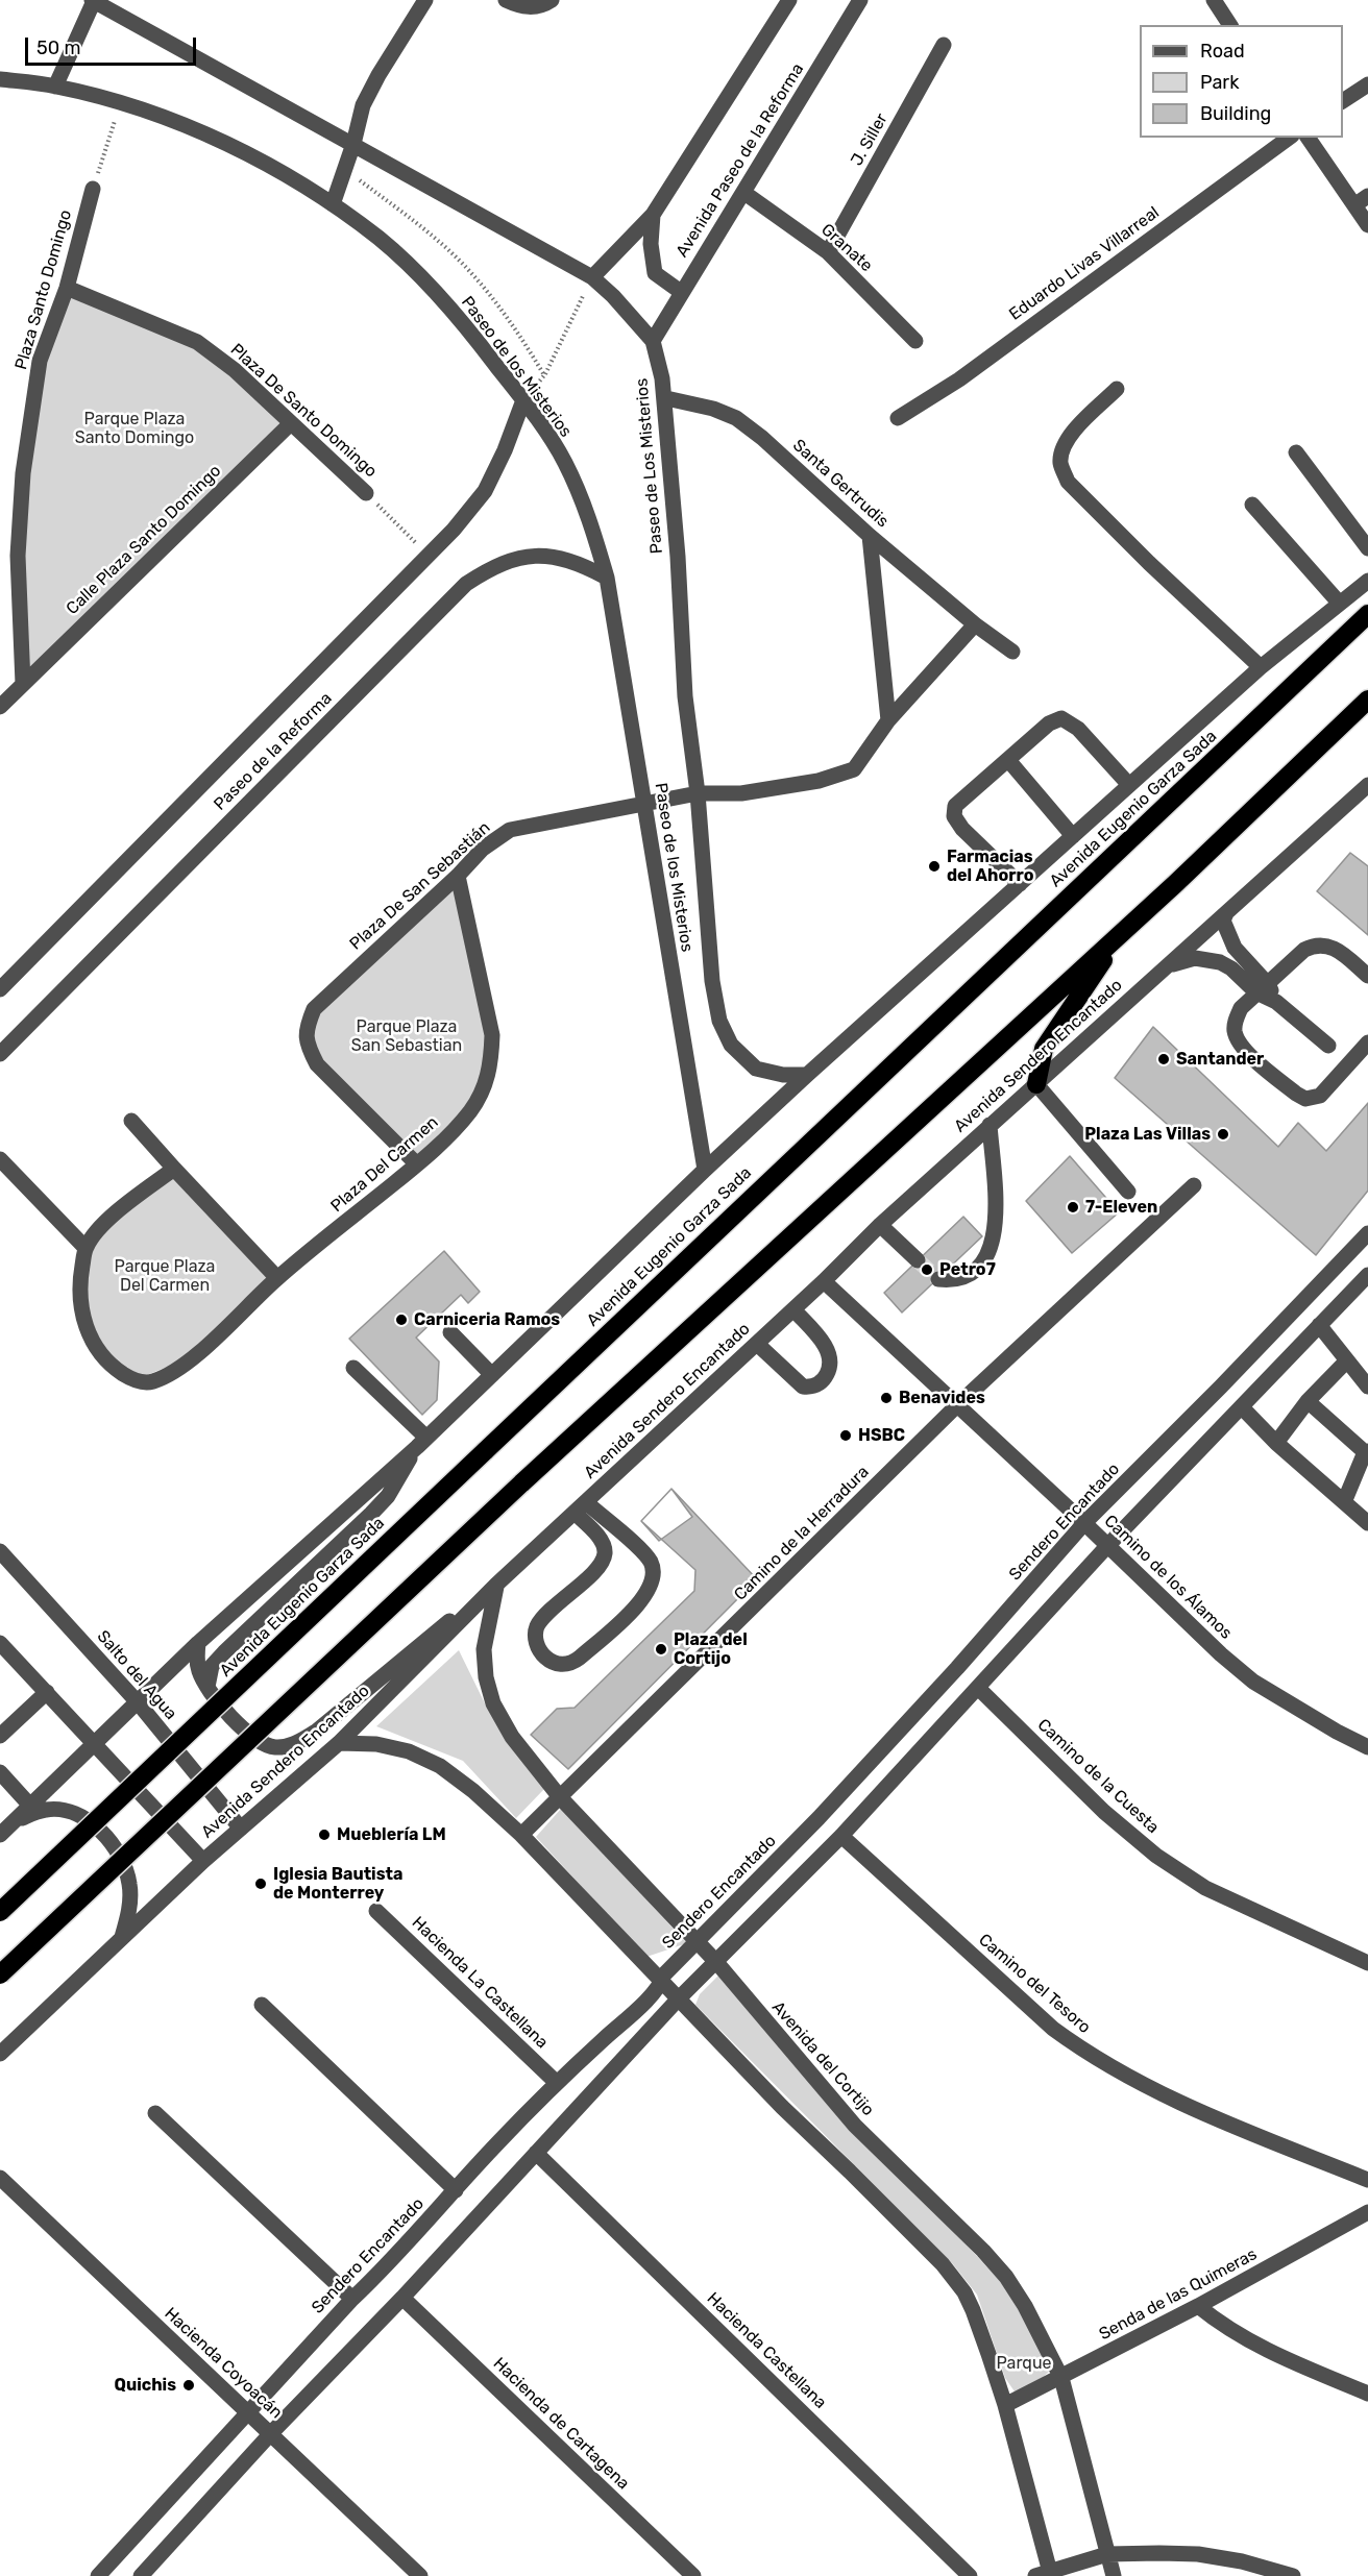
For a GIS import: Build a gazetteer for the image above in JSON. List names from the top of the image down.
{
  "streets": {
    "highway": ["Avenida Eugenio Garza Sada"],
    "street": [
      "J. Siller",
      "Avenida Paseo de la Reforma",
      "Granate",
      "Eduardo Livas Villarreal",
      "Plaza Santo Domingo",
      "Paseo de los Misterios",
      "Plaza De Santo Domingo",
      "Paseo de Los Misterios",
      "Santa Gertrudis",
      "Calle Plaza Santo Domingo",
      "Paseo de la Reforma",
      "Plaza De San Sebastián",
      "Avenida Sendero Encantado",
      "Plaza Del Carmen",
      "Sendero Encantado",
      "Camino de la Herradura",
      "Camino de los Álamos",
      "Salto del Agua",
      "Camino de la Cuesta",
      "Hacienda La Castellana",
      "Camino del Tesoro",
      "Avenida del Cortijo",
      "Senda de las Quimeras",
      "Hacienda Castellana",
      "Hacienda Coyoacán",
      "Hacienda de Cartagena"
    ]
  },
  "crossings": [
    ["J. Siller", "Granate"],
    ["Avenida Paseo de la Reforma", "Granate"],
    ["Avenida Paseo de la Reforma", "Paseo de Los Misterios"],
    ["Plaza Santo Domingo", "Plaza De Santo Domingo"],
    ["Plaza Santo Domingo", "Calle Plaza Santo Domingo"],
    ["Paseo de los Misterios", "Paseo de la Reforma"],
    ["Paseo de los Misterios", "Avenida Eugenio Garza Sada"],
    ["Paseo de los Misterios", "Plaza De San Sebastián"],
    ["Plaza De Santo Domingo", "Calle Plaza Santo Domingo"],
    ["Plaza De Santo Domingo", "Paseo de la Reforma"],
    ["Paseo de Los Misterios", "Santa Gertrudis"],
    ["Paseo de Los Misterios", "Avenida Eugenio Garza Sada"],
    ["Paseo de Los Misterios", "Plaza De San Sebastián"],
    ["Avenida Eugenio Garza Sada", "Salto del Agua"],
    ["Plaza De San Sebastián", "Plaza Del Carmen"],
    ["Avenida Sendero Encantado", "Camino de los Álamos"],
    ["Avenida Sendero Encantado", "Salto del Agua"],
    ["Avenida Sendero Encantado", "Avenida del Cortijo"],
    ["Sendero Encantado", "Camino de los Álamos"],
    ["Sendero Encantado", "Hacienda La Castellana"],
    ["Sendero Encantado", "Avenida del Cortijo"],
    ["Sendero Encantado", "Hacienda Coyoacán"],
    ["Camino de la Herradura", "Camino de los Álamos"],
    ["Camino de la Herradura", "Avenida del Cortijo"],
    ["Avenida del Cortijo", "Senda de las Quimeras"]
  ],
  "parks": [
    "Parque Plaza Santo Domingo",
    "Parque Plaza San Sebastian",
    "Parque Plaza Del Carmen",
    "Parque"
  ],
  "places": [
    "Farmacias del Ahorro",
    "Santander",
    "Plaza Las Villas",
    "7-Eleven",
    "Petro7",
    "Carniceria Ramos",
    "Benavides",
    "HSBC",
    "Plaza del Cortijo",
    "Mueblería LM",
    "Iglesia Bautista de Monterrey",
    "Quichis"
  ],
  "legend": ["Road", "Park", "Building"],
  "scale_bar": "50 m"
}
